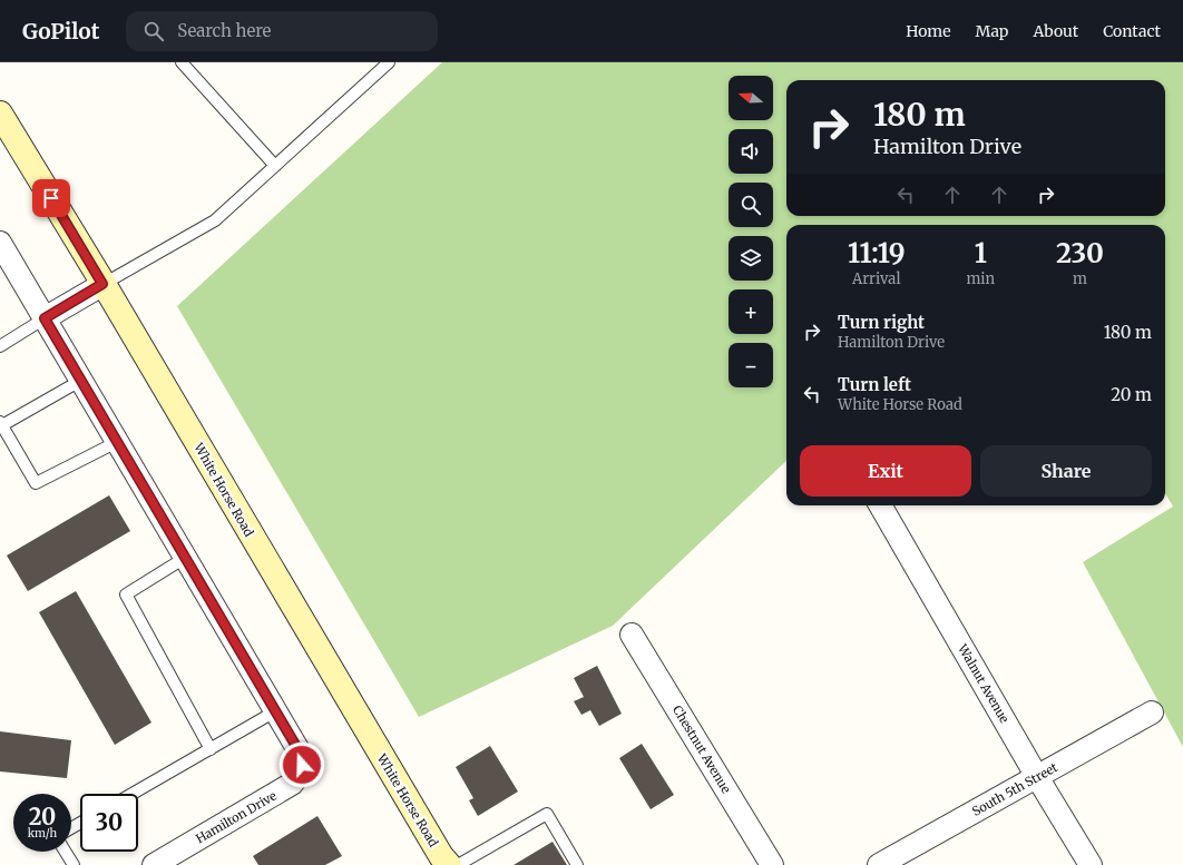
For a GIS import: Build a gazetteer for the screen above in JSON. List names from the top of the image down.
{
  "streets": {
    "main road": ["White Horse Road"],
    "street": [
      "Walnut Avenue",
      "Chestnut Avenue",
      "South 5th Street",
      "Hamilton Drive"
    ]
  },
  "crossings": [
    ["Walnut Avenue", "South 5th Street"]
  ],
  "north": "left",
  "page": {
    "header": "GoPilot",
    "search": "Search here",
    "nav": [
      "Home",
      "Map",
      "About",
      "Contact"
    ],
    "map_buttons": ["+", "−"],
    "turn": ["180 m", "Hamilton Drive"],
    "eta": [
      "11:19",
      "Arrival",
      "1",
      "min",
      "230",
      "m"
    ],
    "list": [
      {
        "name": "Turn right",
        "note": "Hamilton Drive",
        "value": "180 m"
      },
      {
        "name": "Turn left",
        "note": "White Horse Road",
        "value": "20 m"
      }
    ],
    "buttons": ["Exit", "Share"],
    "speed": "20 km/h",
    "limit": "30"
  }
}
